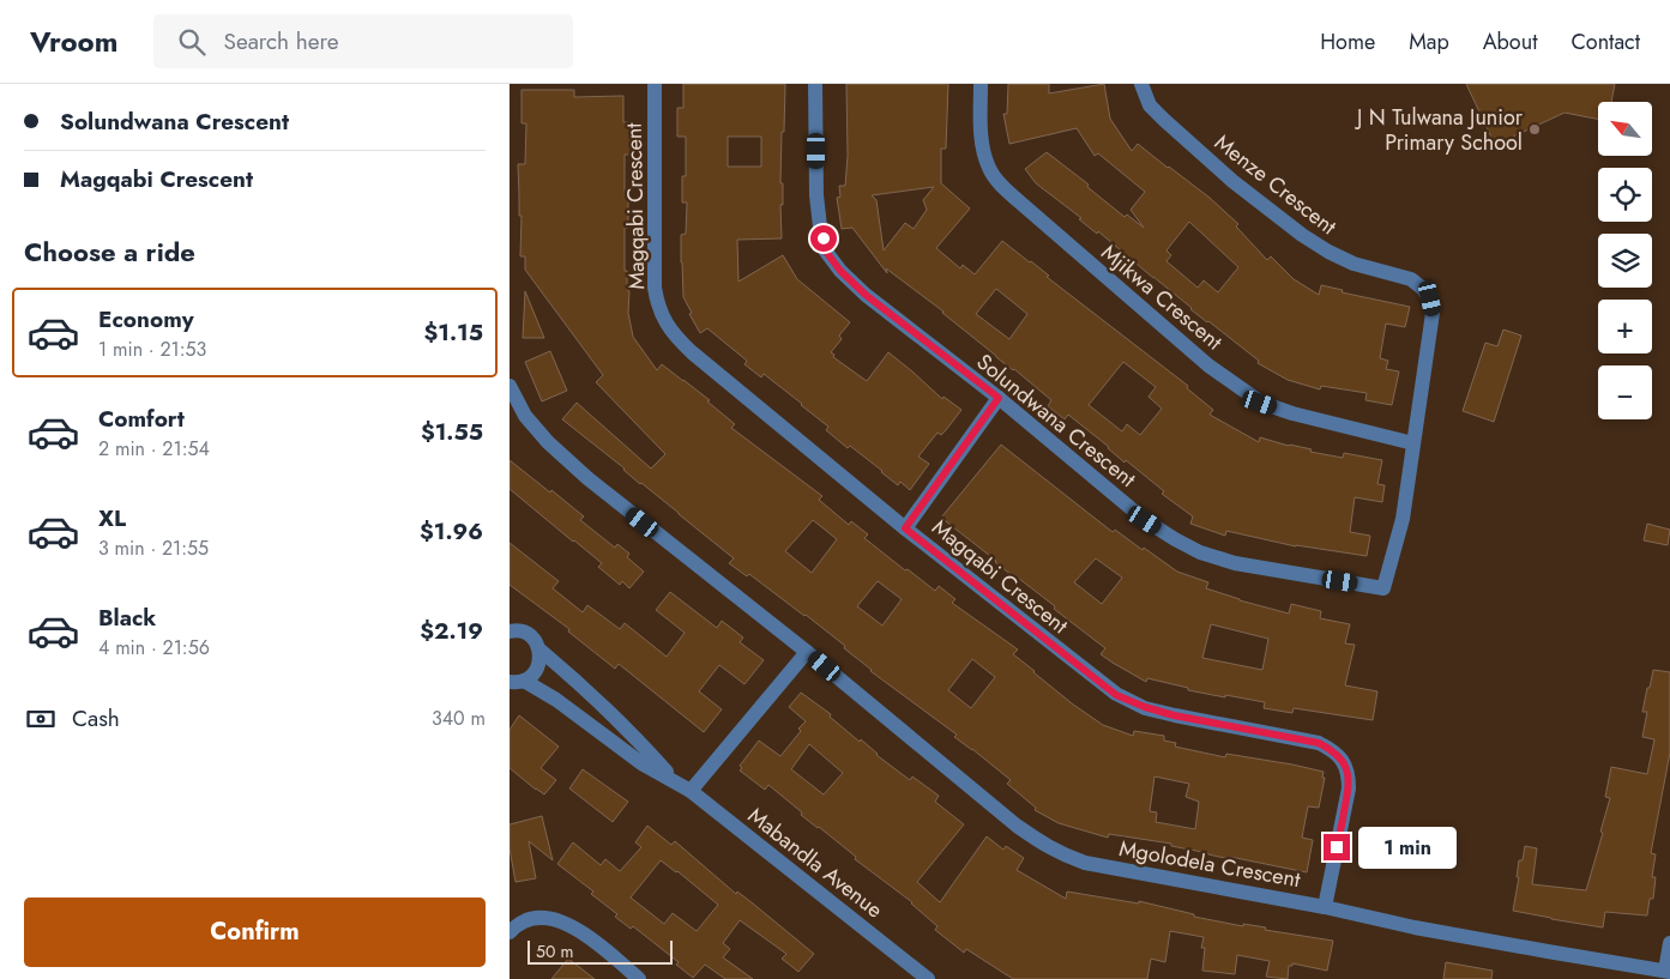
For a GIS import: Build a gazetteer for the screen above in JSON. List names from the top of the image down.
{
  "streets": {
    "street": [
      "Menze Crescent",
      "Magqabi Crescent",
      "Mjikwa Crescent",
      "Solundwana Crescent",
      "Mabandla Avenue",
      "Mgolodela Crescent"
    ]
  },
  "crossings": [
    ["Menze Crescent", "Mjikwa Crescent"],
    ["Menze Crescent", "Solundwana Crescent"],
    ["Magqabi Crescent", "Mgolodela Crescent"],
    ["Mjikwa Crescent", "Solundwana Crescent"]
  ],
  "places": ["J N Tulwana Junior Primary School"],
  "scale_bar": "50 m",
  "north": "top left",
  "page": {
    "header": "Vroom",
    "search": "Search here",
    "nav": [
      "Home",
      "Map",
      "About",
      "Contact"
    ],
    "banner": ["Solundwana Crescent", "Magqabi Crescent"],
    "map_buttons": ["+", "−"],
    "heading": "Choose a ride",
    "list": [
      {
        "name": "Economy",
        "note": "1 min · 21:53",
        "value": "$1.15"
      },
      {
        "name": "Comfort",
        "note": "2 min · 21:54",
        "value": "$1.55"
      },
      {
        "name": "XL",
        "note": "3 min · 21:55",
        "value": "$1.96"
      },
      {
        "name": "Black",
        "note": "4 min · 21:56",
        "value": "$2.19"
      }
    ],
    "pay": ["Cash", "340 m"],
    "bubble": "1 min",
    "buttons": "Confirm",
    "scale": "50 m"
  }
}
